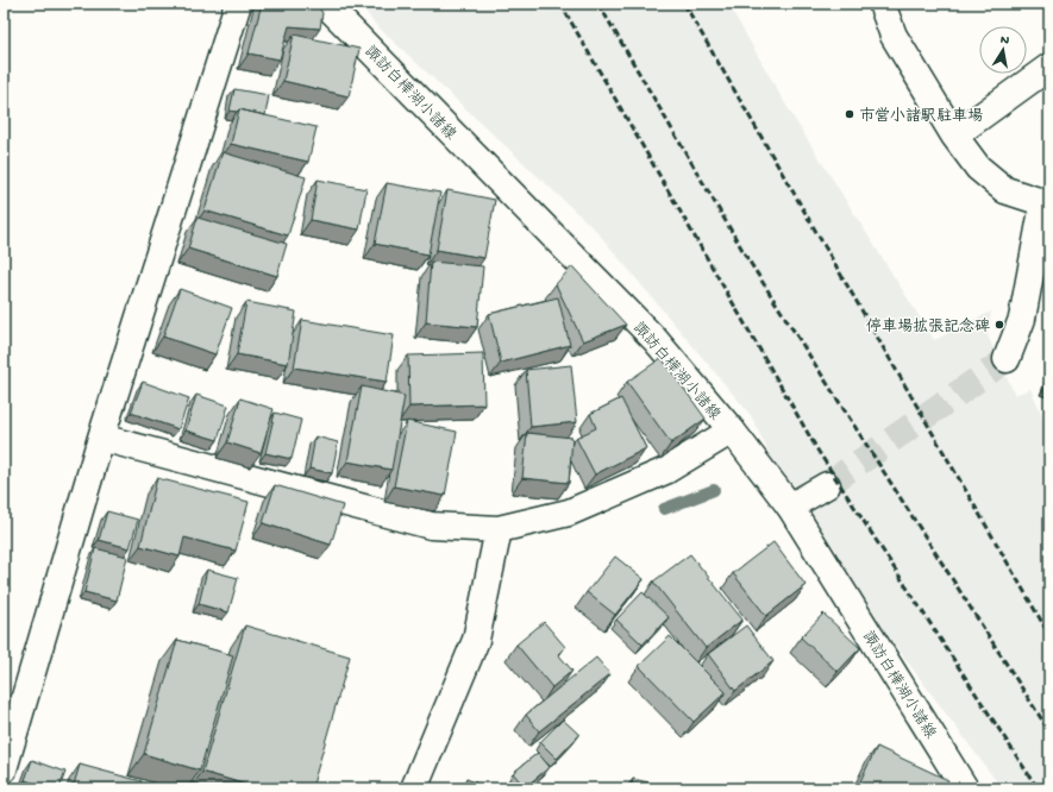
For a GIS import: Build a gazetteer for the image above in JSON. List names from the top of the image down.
{
  "streets": {
    "street": ["諏訪白樺湖小諸線"]
  },
  "places": ["市営小諸駅駐車場", "停車場拡張記念碑"],
  "north": "top"
}
